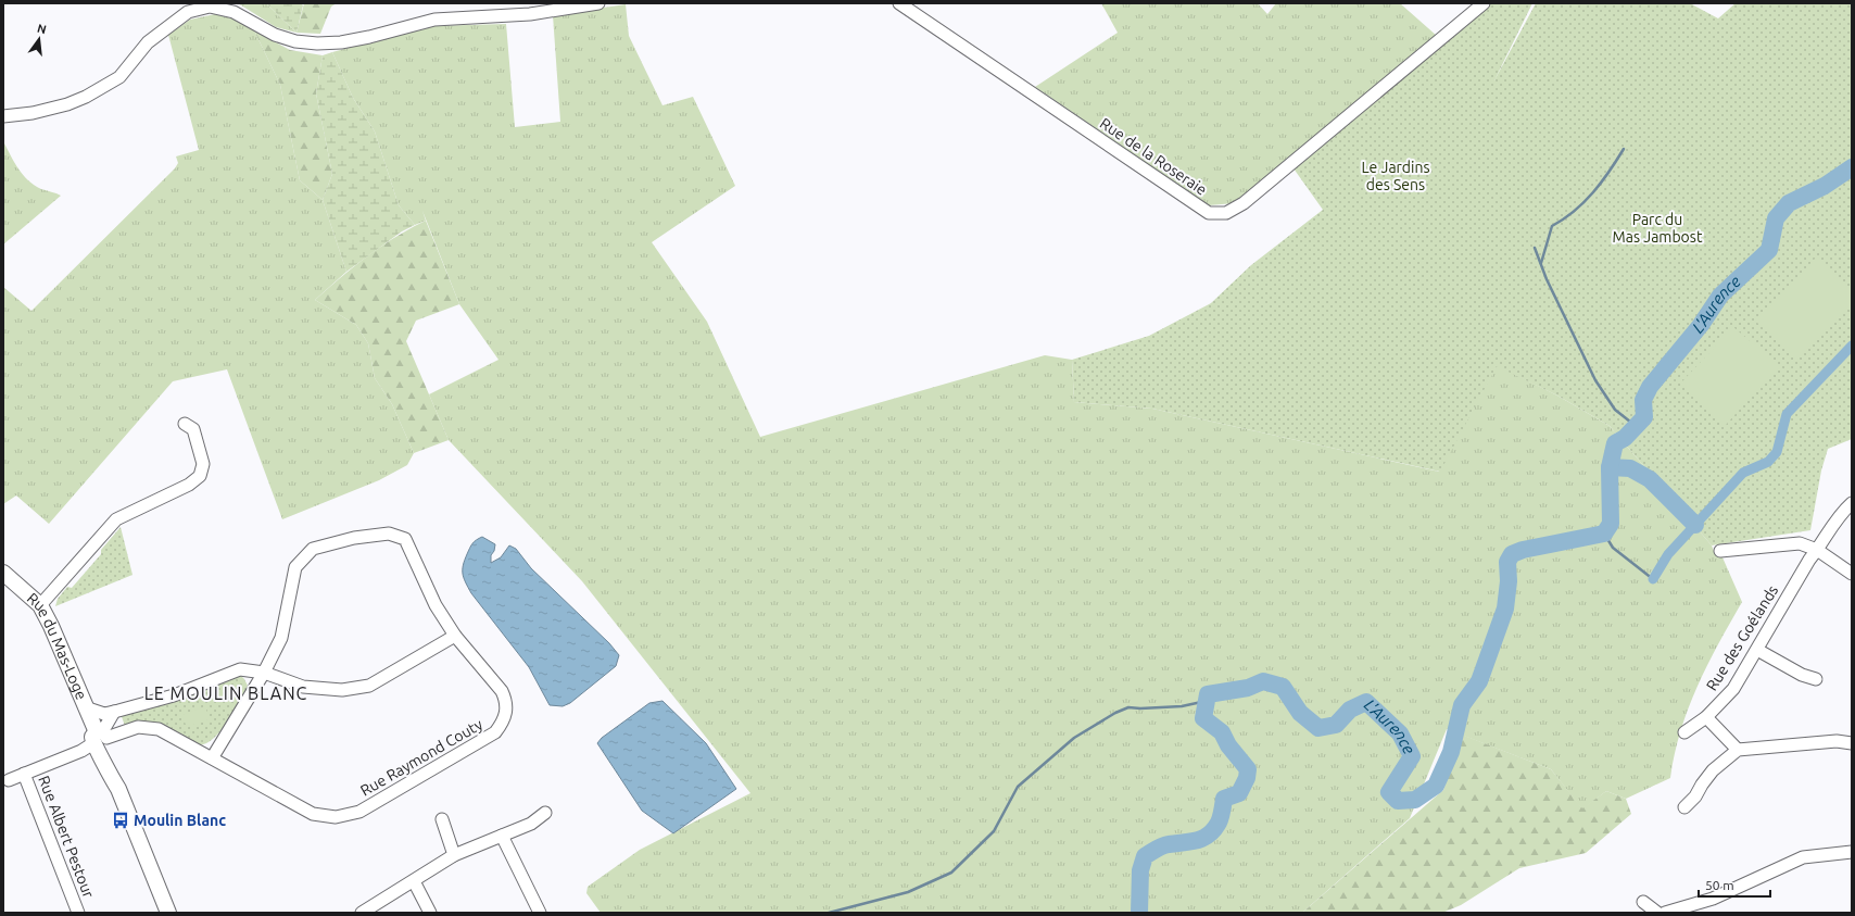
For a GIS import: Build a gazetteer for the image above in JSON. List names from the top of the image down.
{
  "streets": {
    "main road": ["Rue du Mas-Loge"],
    "street": [
      "Rue de la Roseraie",
      "Rue des Goélands",
      "Rue Raymond Couty",
      "Rue Albert Pestour"
    ]
  },
  "crossings": [
    ["Rue du Mas-Loge", "Rue Raymond Couty"],
    ["Rue du Mas-Loge", "Rue Albert Pestour"],
    ["Rue Raymond Couty", "Rue Albert Pestour"]
  ],
  "districts": ["LE MOULIN BLANC"],
  "water": ["L'Aurence"],
  "parks": ["Le Jardins des Sens", "Parc du Mas Jambost"],
  "places": {
    "bus stop": ["Moulin Blanc"]
  },
  "scale_bar": "50 m",
  "north": "top"
}
